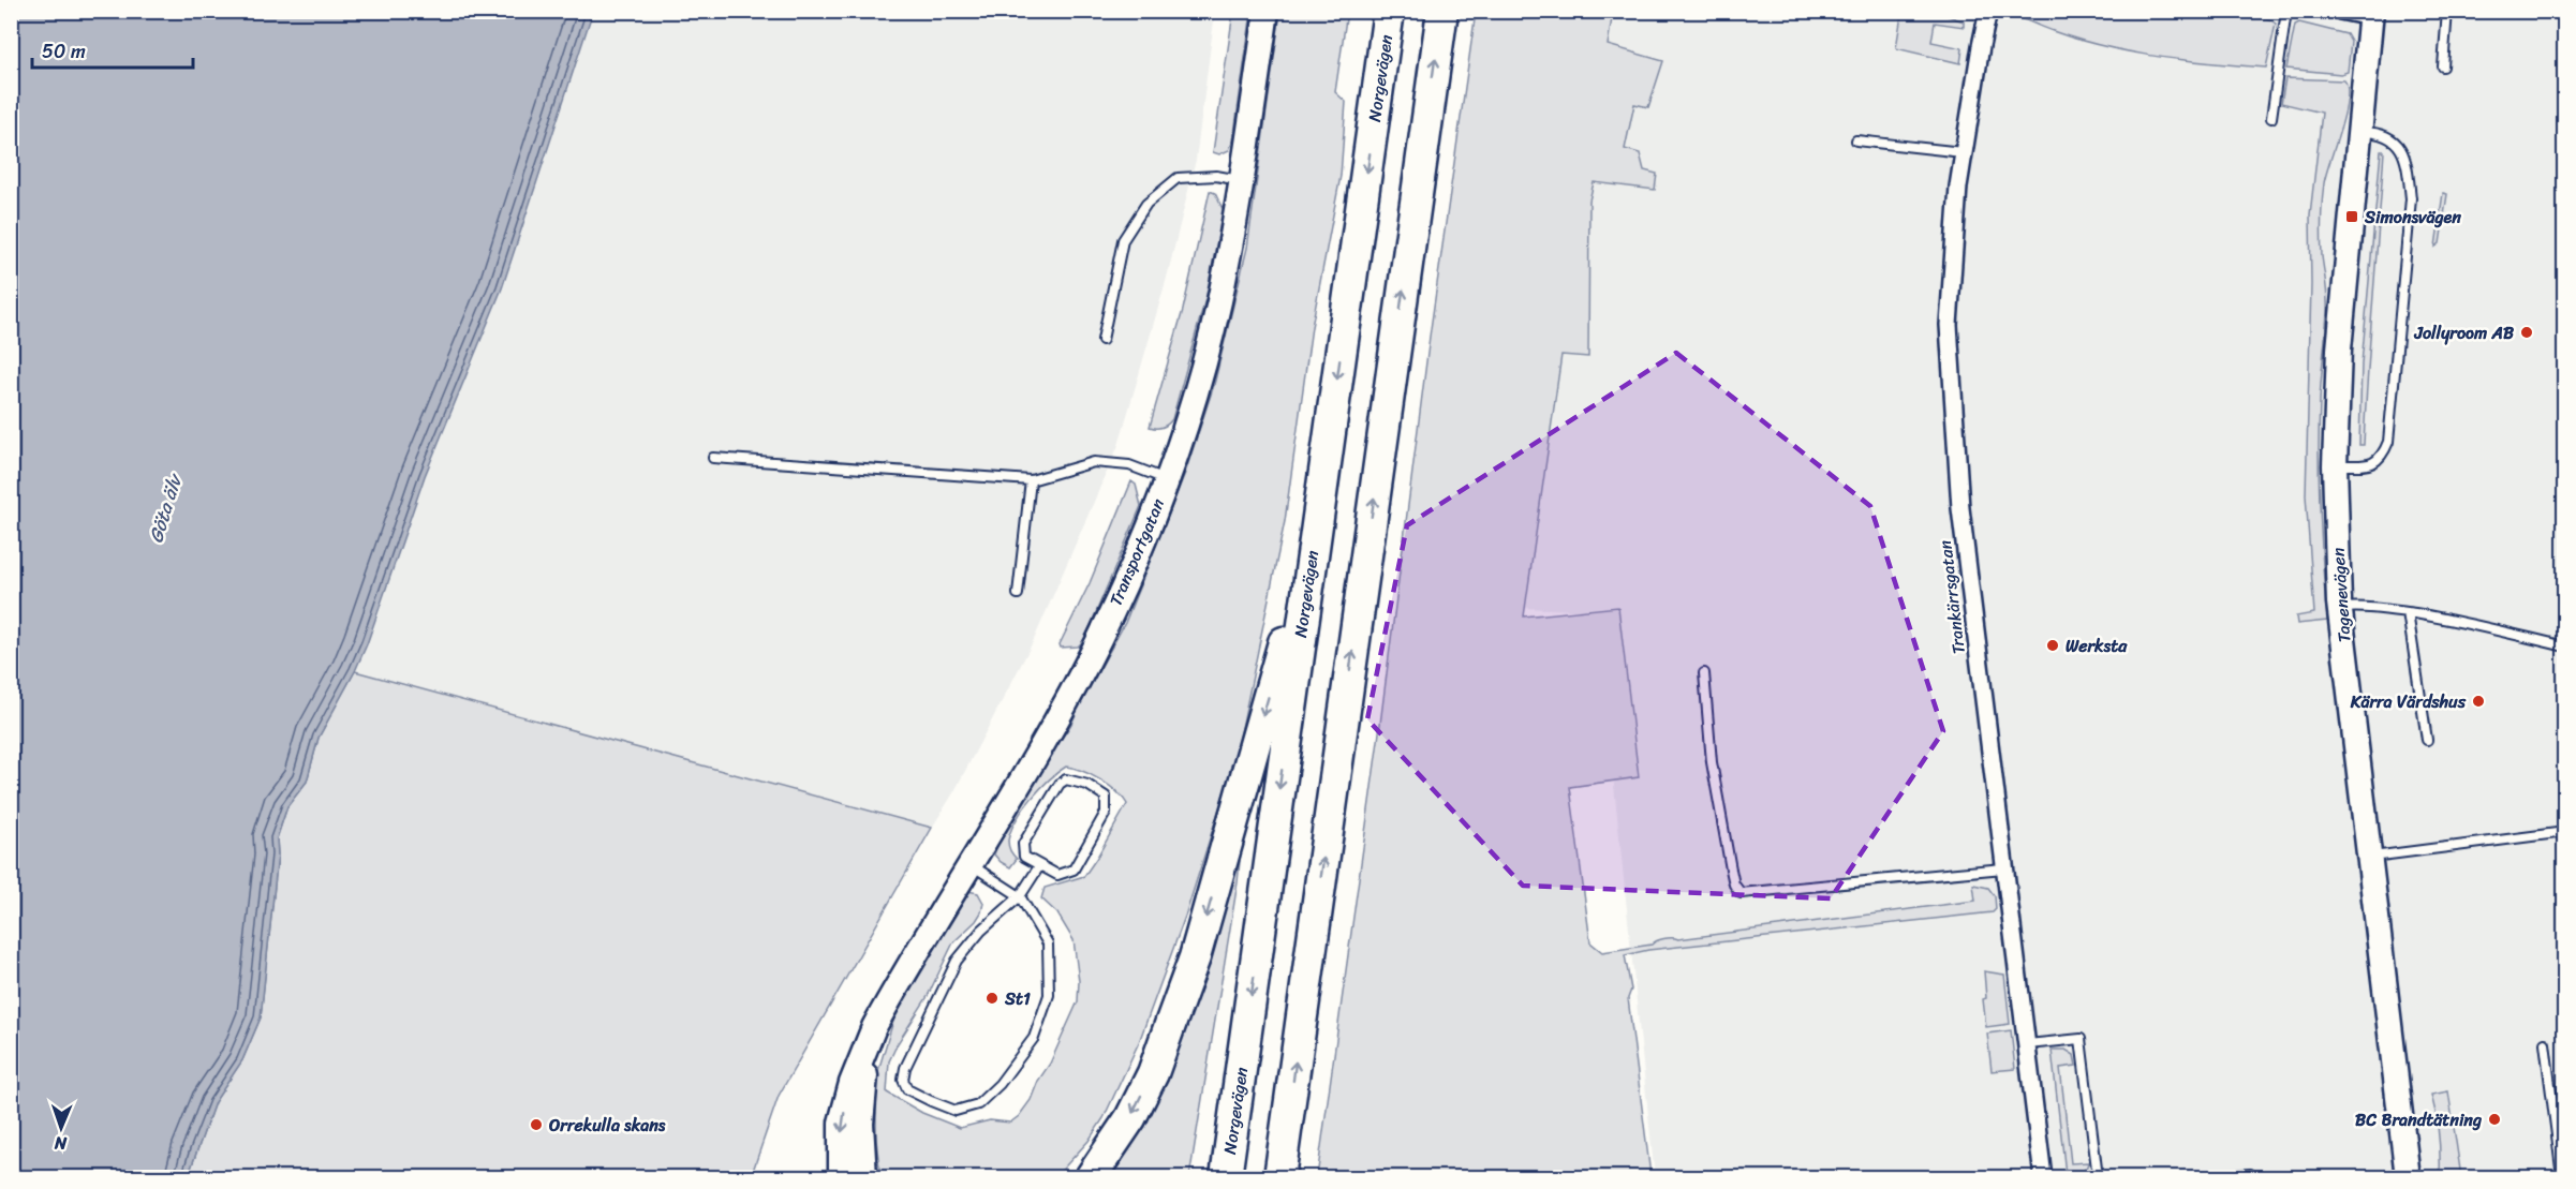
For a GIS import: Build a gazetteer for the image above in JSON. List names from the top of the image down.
{
  "streets": {
    "highway": ["Norgevägen"],
    "street": ["Transportgatan", "Tagenevägen", "Trankärrsgatan"]
  },
  "water": ["Göta älv"],
  "places": {
    "transit": ["Simonsvägen"],
    "other": [
      "Jollyroom AB",
      "Werksta",
      "Kärra Värdshus",
      "St1",
      "BC Brandtätning",
      "Orrekulla skans"
    ]
  },
  "scale_bar": "50 m",
  "north": "bottom"
}
